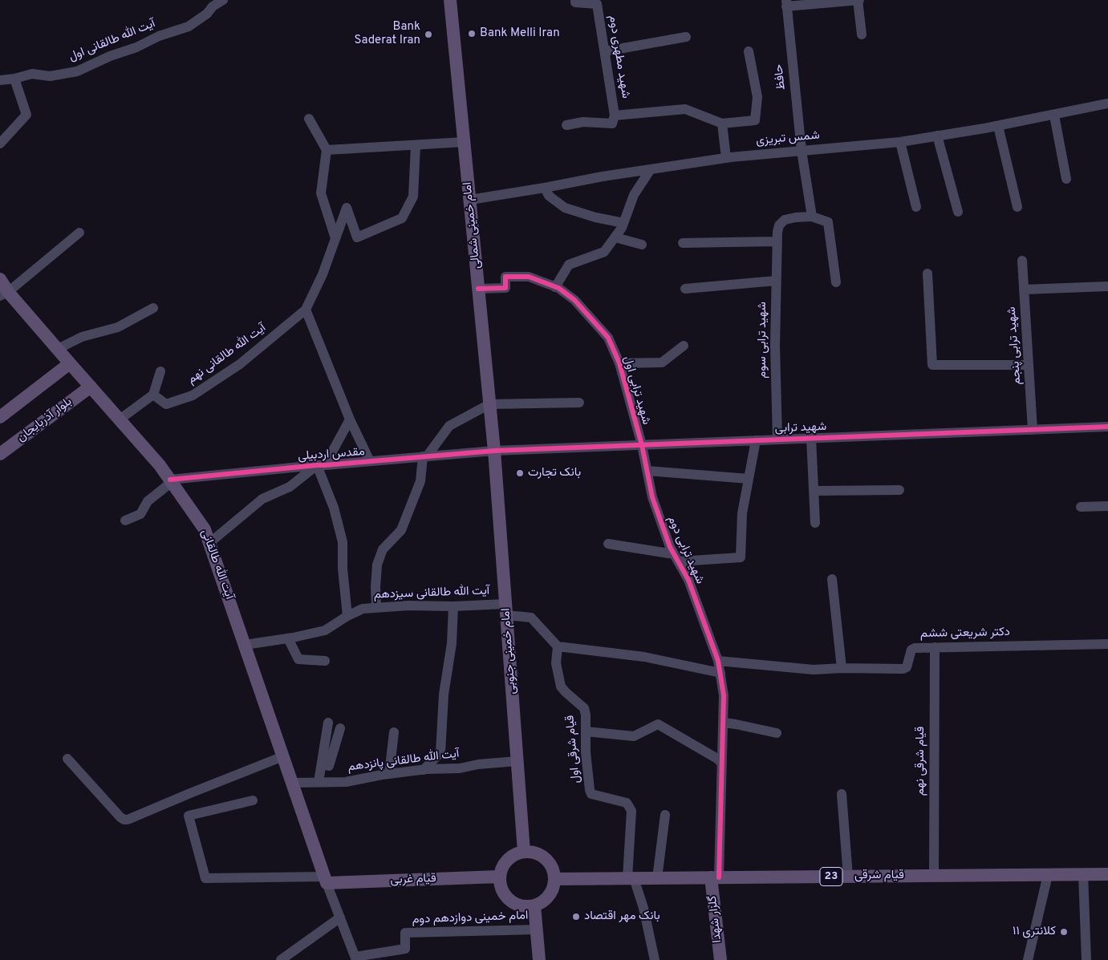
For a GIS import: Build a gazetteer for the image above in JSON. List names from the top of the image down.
{
  "streets": {
    "main road": [
      "امام خمینی شمالی",
      "بلوار آذربایجان",
      "آیت الله طالقانی",
      "امام خمینی جنوبی",
      "قیام شرقی",
      "23",
      "قیام غربی",
      "گلزار شهدا"
    ],
    "street": [
      "آیت الله طالقانی اول",
      "شهید مطهری دوم",
      "حافظ",
      "شمس تبریزی",
      "شهید ترابی سوم",
      "شهید ترابی پنجم",
      "آیت الله طالقانی نهم",
      "شهید ترابی اول",
      "شهید ترابی",
      "مقدس اردبیلی",
      "شهید ترابی دوم",
      "آیت الله طالقانی سیزدهم",
      "دکتر شریعتی ششم",
      "قیام شرقی اول",
      "آیت الله طالقانی پانزدهم",
      "قیام شرقی نهم",
      "امام خمینی دوازدهم دوم"
    ]
  },
  "crossings": [
    ["حافظ", "شمس تبریزی"],
    ["حافظ", "شهید ترابی سوم"],
    ["شمس تبریزی", "امام خمینی شمالی"],
    ["امام خمینی شمالی", "شهید ترابی اول"],
    ["امام خمینی شمالی", "شهید ترابی"],
    ["امام خمینی شمالی", "مقدس اردبیلی"],
    ["امام خمینی شمالی", "امام خمینی جنوبی"],
    ["شهید ترابی سوم", "شهید ترابی"],
    ["شهید ترابی پنجم", "شهید ترابی"],
    ["شهید ترابی اول", "شهید ترابی"],
    ["شهید ترابی اول", "شهید ترابی دوم"],
    ["بلوار آذربایجان", "آیت الله طالقانی"],
    ["شهید ترابی", "مقدس اردبیلی"],
    ["شهید ترابی", "شهید ترابی دوم"],
    ["شهید ترابی", "امام خمینی جنوبی"],
    ["مقدس اردبیلی", "آیت الله طالقانی"],
    ["مقدس اردبیلی", "امام خمینی جنوبی"],
    ["شهید ترابی دوم", "دکتر شریعتی ششم"],
    ["شهید ترابی دوم", "قیام شرقی"],
    ["شهید ترابی دوم", "گلزار شهدا"],
    ["آیت الله طالقانی", "آیت الله طالقانی سیزدهم"],
    ["آیت الله طالقانی", "آیت الله طالقانی پانزدهم"],
    ["آیت الله طالقانی", "قیام غربی"],
    ["آیت الله طالقانی سیزدهم", "امام خمینی جنوبی"],
    ["آیت الله طالقانی سیزدهم", "قیام شرقی اول"],
    ["دکتر شریعتی ششم", "قیام شرقی نهم"],
    ["امام خمینی جنوبی", "آیت الله طالقانی پانزدهم"],
    ["امام خمینی جنوبی", "قیام شرقی"],
    ["امام خمینی جنوبی", "قیام غربی"],
    ["قیام شرقی اول", "قیام شرقی"],
    ["قیام شرقی نهم", "قیام شرقی"],
    ["قیام شرقی", "قیام غربی"],
    ["قیام شرقی", "گلزار شهدا"]
  ],
  "places": [
    "Bank Melli Iran",
    "Bank Saderat Iran",
    "بانک تجارت",
    "بانک مهر اقتصاد",
    "کلانتری ۱۱"
  ]
}
